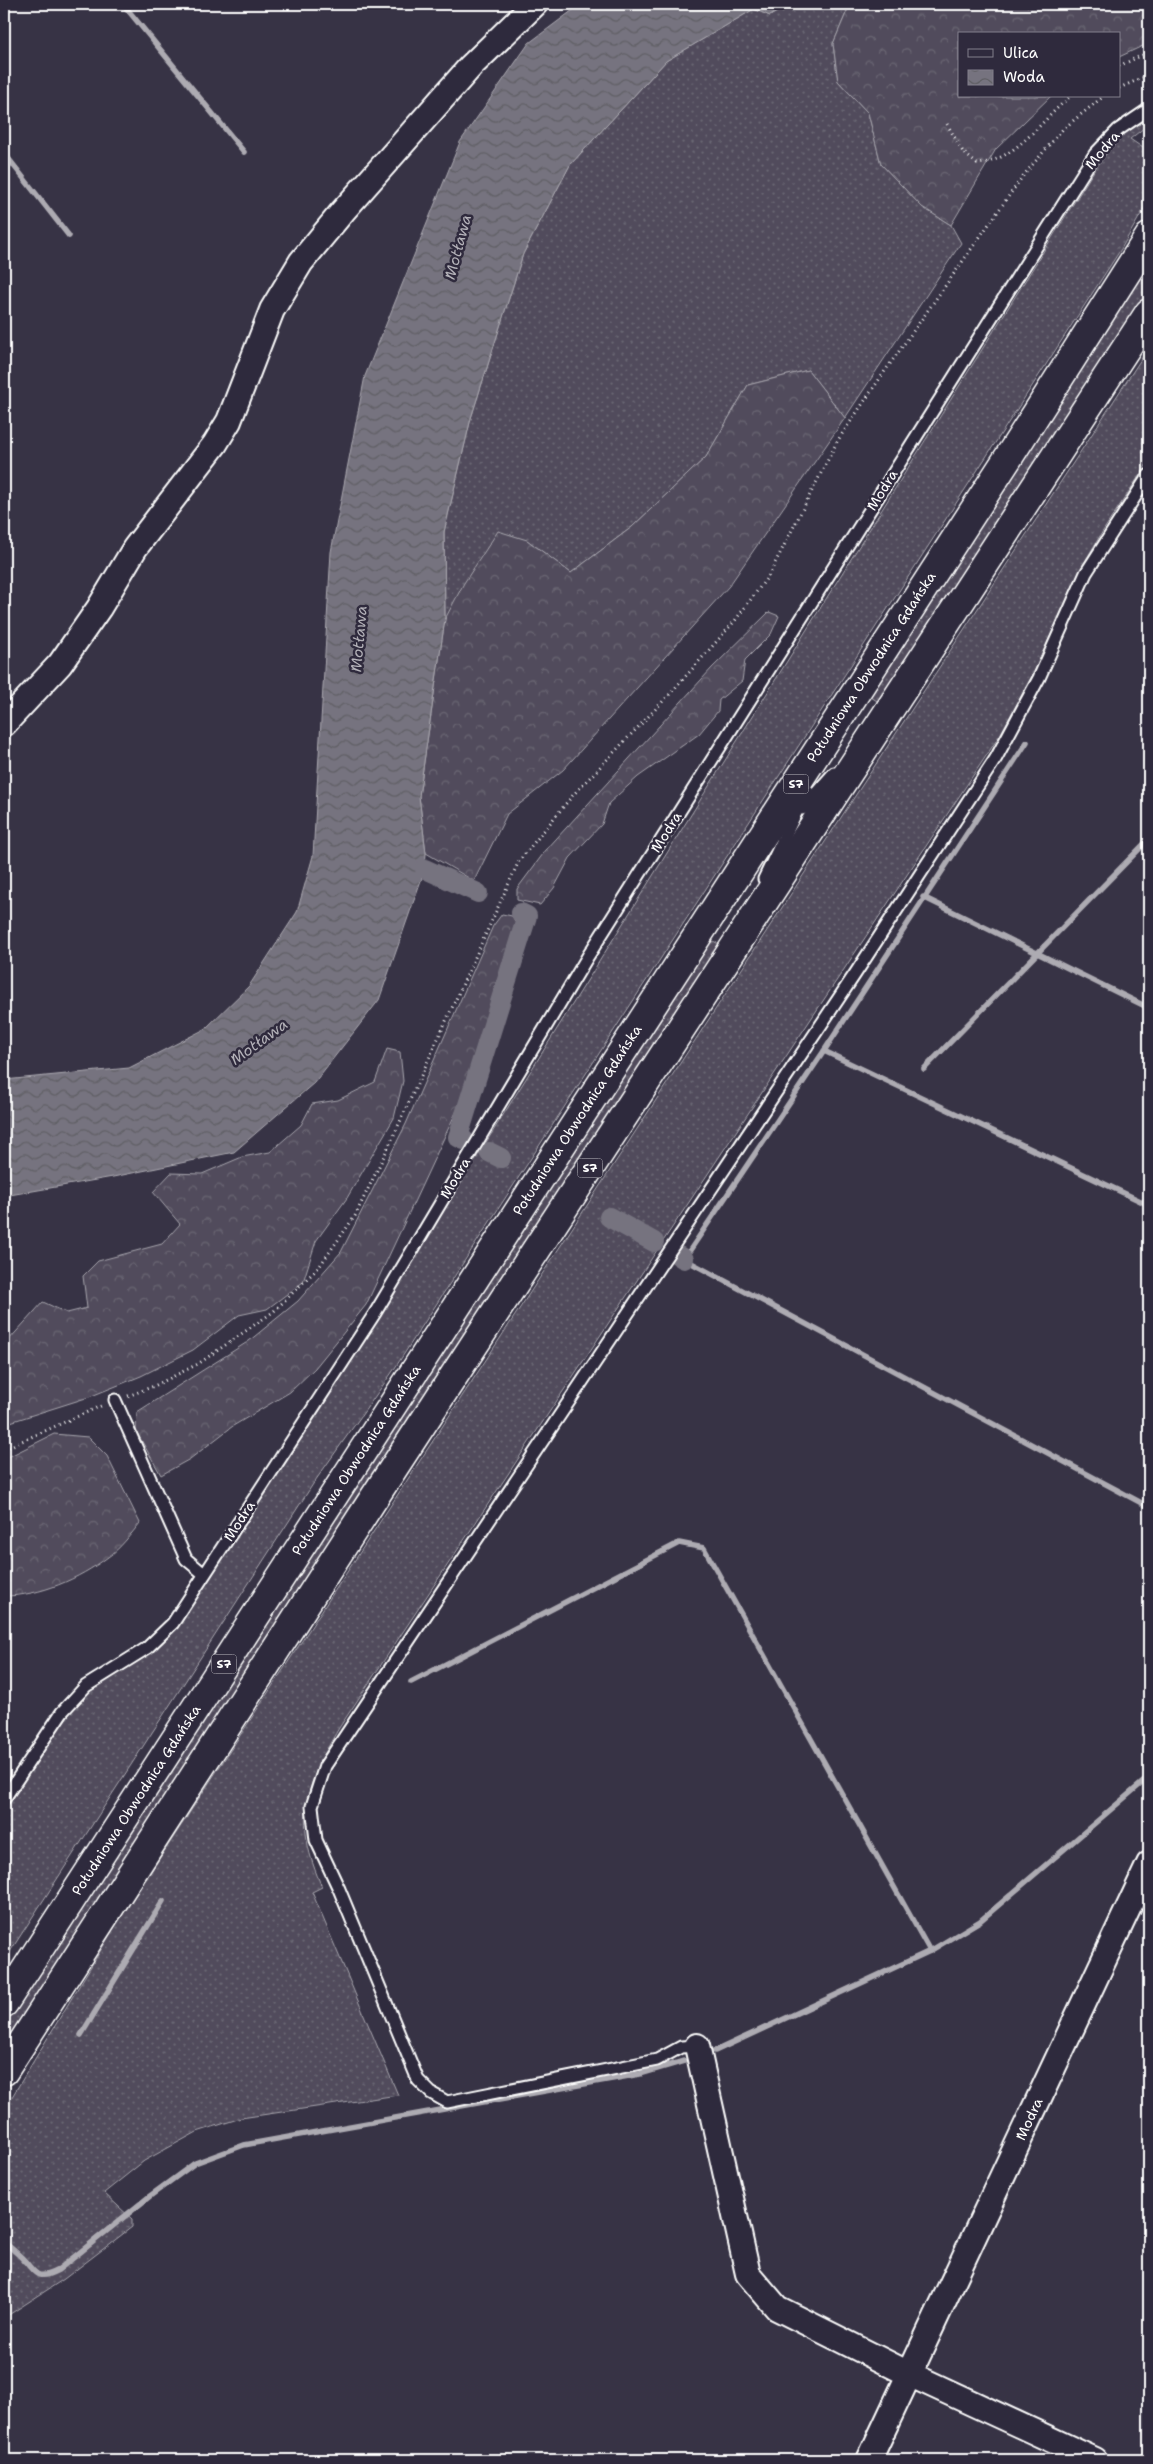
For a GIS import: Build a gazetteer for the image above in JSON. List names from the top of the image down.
{
  "streets": {
    "highway": ["Południowa Obwodnica Gdańska", "S7"],
    "street": ["Modra"]
  },
  "water": ["Motława"],
  "legend": ["Ulica", "Woda"]
}
